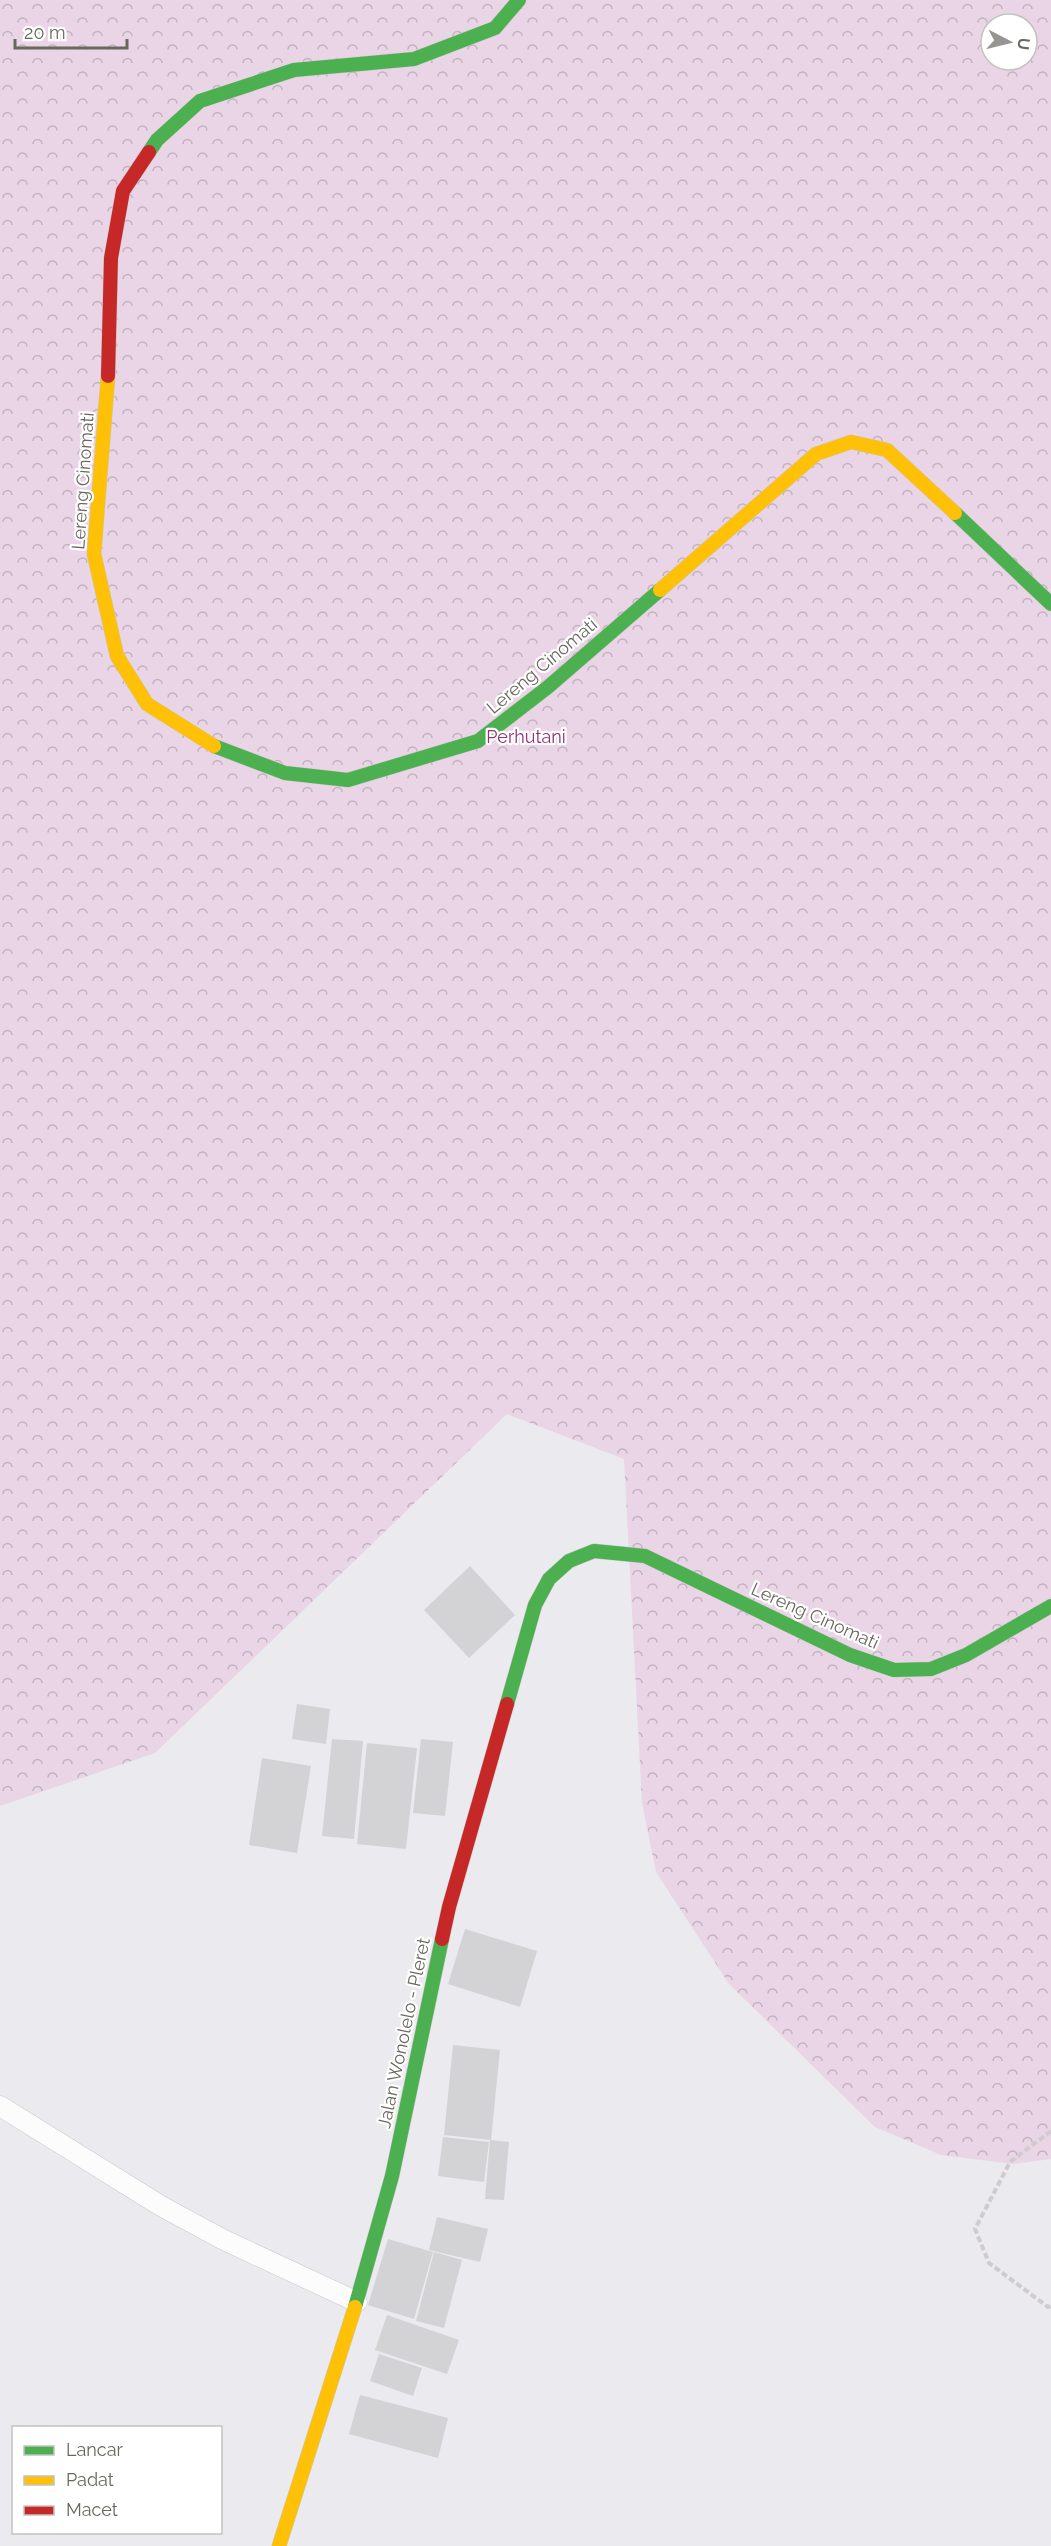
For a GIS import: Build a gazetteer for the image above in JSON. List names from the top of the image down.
{
  "streets": {
    "main road": ["Lereng Cinomati", "Jalan Wonolelo - Pleret"]
  },
  "crossings": [
    ["Lereng Cinomati", "Jalan Wonolelo - Pleret"]
  ],
  "parks": ["Perhutani"],
  "legend": ["Lancar", "Padat", "Macet"],
  "scale_bar": "20 m",
  "north": "right"
}
